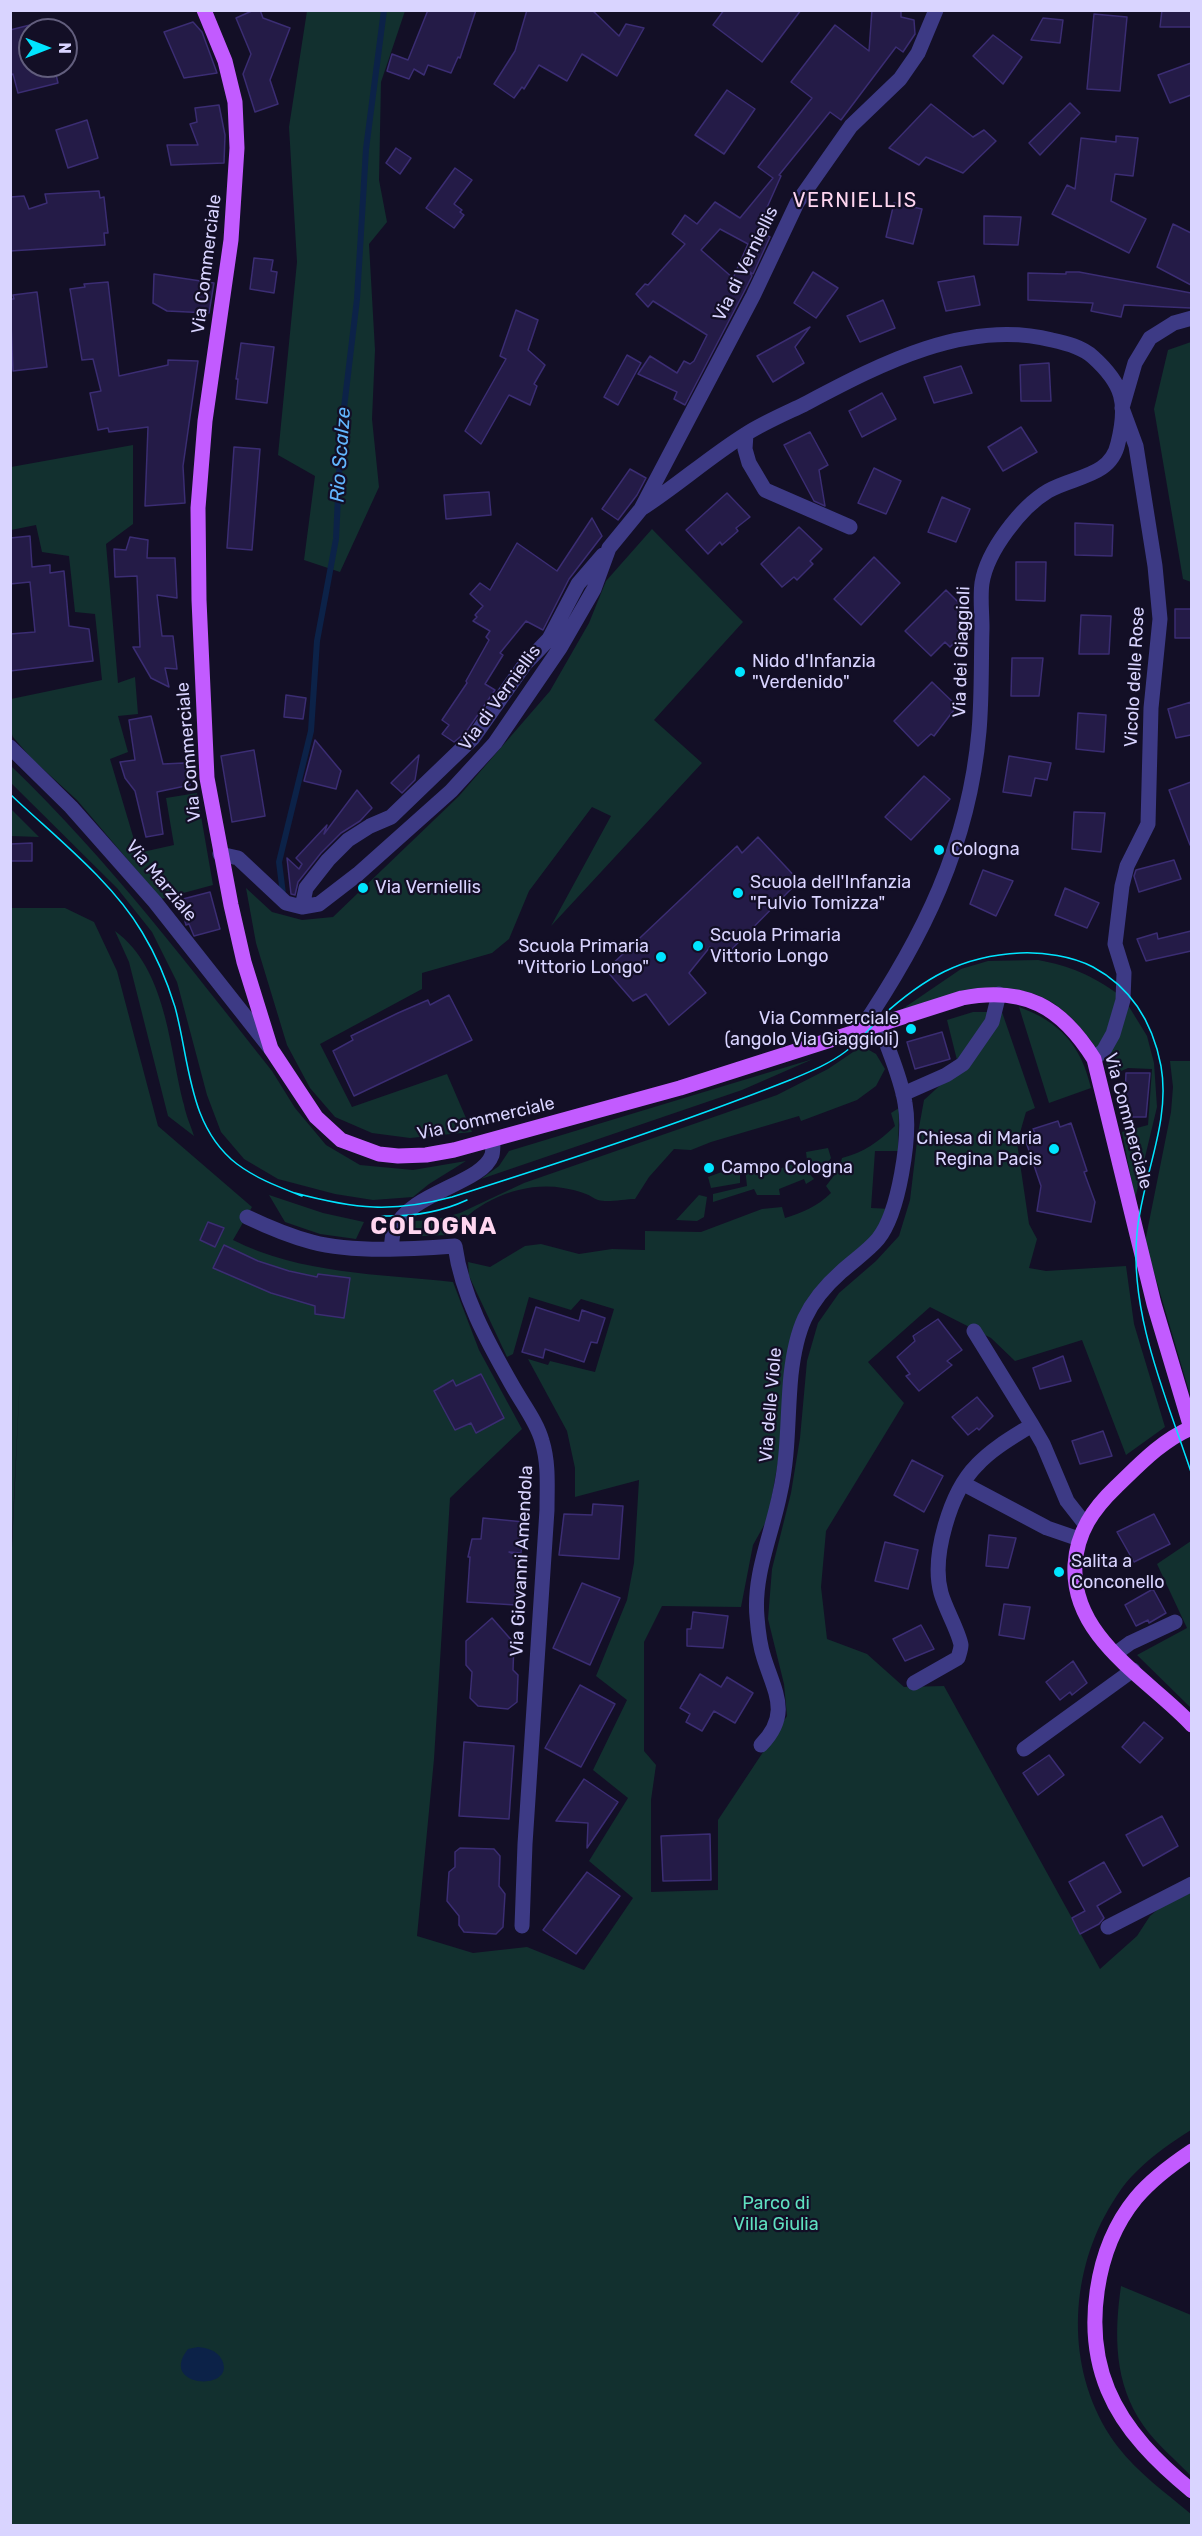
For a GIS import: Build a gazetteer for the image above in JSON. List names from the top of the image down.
{
  "streets": {
    "main road": ["Via Commerciale"],
    "street": [
      "Via di Verniellis",
      "Via dei Giaggioli",
      "Vicolo delle Rose",
      "Via Marziale",
      "Via delle Viole",
      "Via Giovanni Amendola"
    ]
  },
  "crossings": [
    ["Via Commerciale", "Via dei Giaggioli"],
    ["Via Commerciale", "Vicolo delle Rose"],
    ["Via Commerciale", "Via Marziale"],
    ["Via Commerciale", "Via delle Viole"],
    ["Via di Verniellis", "Via dei Giaggioli"],
    ["Via dei Giaggioli", "Vicolo delle Rose"]
  ],
  "districts": ["VERNIELLIS", "COLOGNA"],
  "water": ["Rio Scalze"],
  "parks": ["Parco di Villa Giulia"],
  "places": [
    "Nido d'Infanzia \"Verdenido\"",
    "Cologna",
    "Via Verniellis",
    "Scuola dell'Infanzia \"Fulvio Tomizza\"",
    "Scuola Primaria Vittorio Longo",
    "Scuola Primaria \"Vittorio Longo\"",
    "Via Commerciale (angolo Via Giaggioli)",
    "Chiesa di Maria Regina Pacis",
    "Campo Cologna",
    "Salita a Conconello"
  ],
  "north": "right"
}
